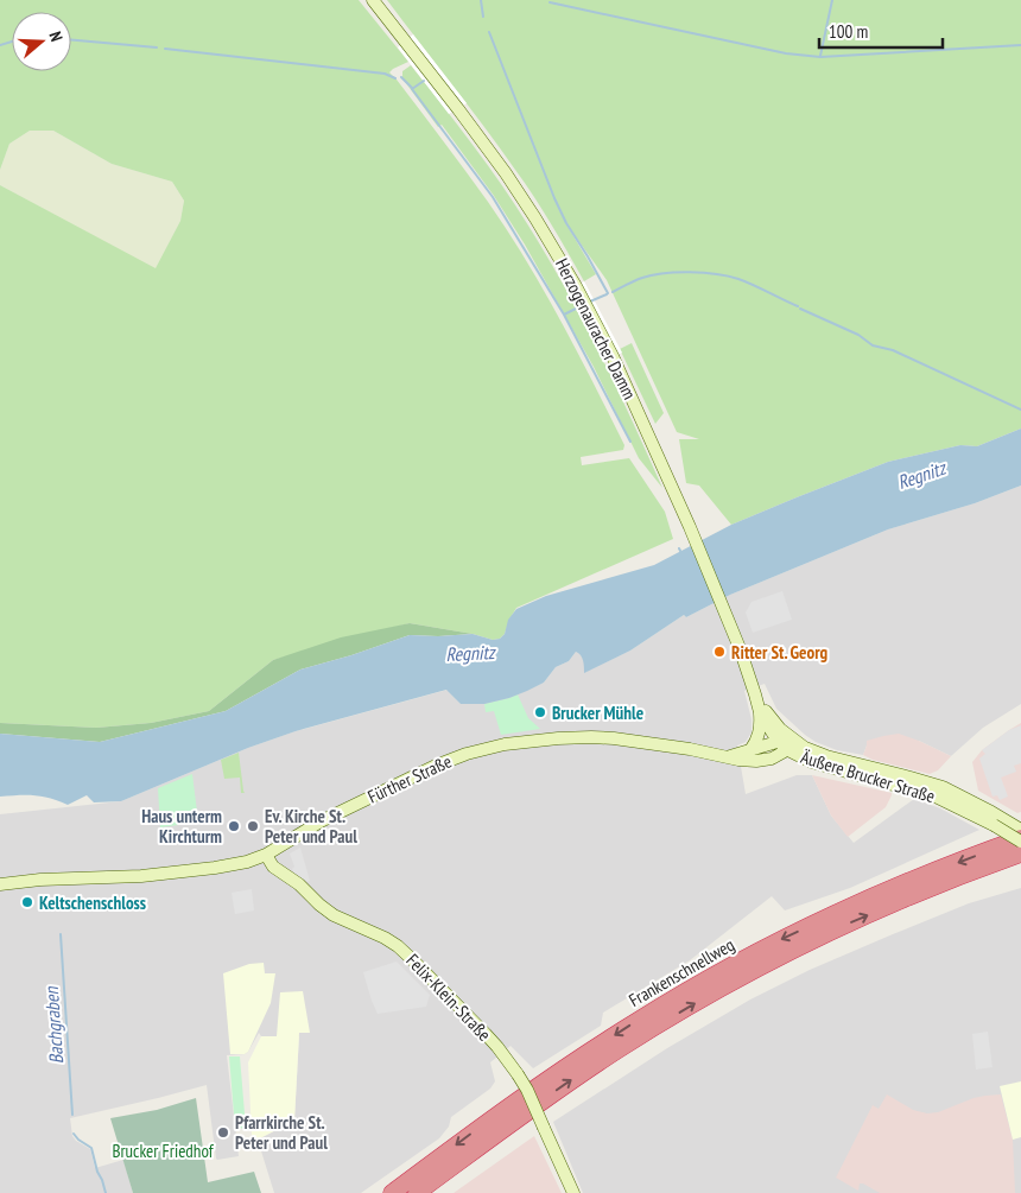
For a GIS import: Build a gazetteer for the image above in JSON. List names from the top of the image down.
{
  "streets": {
    "highway": ["Frankenschnellweg"],
    "main road": [
      "Herzogenauracher Damm",
      "Äußere Brucker Straße",
      "Fürther Straße",
      "Felix-Klein-Straße"
    ]
  },
  "crossings": [
    ["Herzogenauracher Damm", "Äußere Brucker Straße"],
    ["Herzogenauracher Damm", "Fürther Straße"],
    ["Äußere Brucker Straße", "Fürther Straße"],
    ["Äußere Brucker Straße", "Frankenschnellweg"],
    ["Fürther Straße", "Felix-Klein-Straße"]
  ],
  "water": ["Regnitz", "Bachgraben"],
  "parks": ["Brucker Friedhof"],
  "places": [
    "Ritter St. Georg",
    "Brucker Mühle",
    "Haus unterm Kirchturm",
    "Ev. Kirche St. Peter und Paul",
    "Keltschenschloss",
    "Pfarrkirche St. Peter und Paul"
  ],
  "scale_bar": "100 m",
  "north": "right"
}
